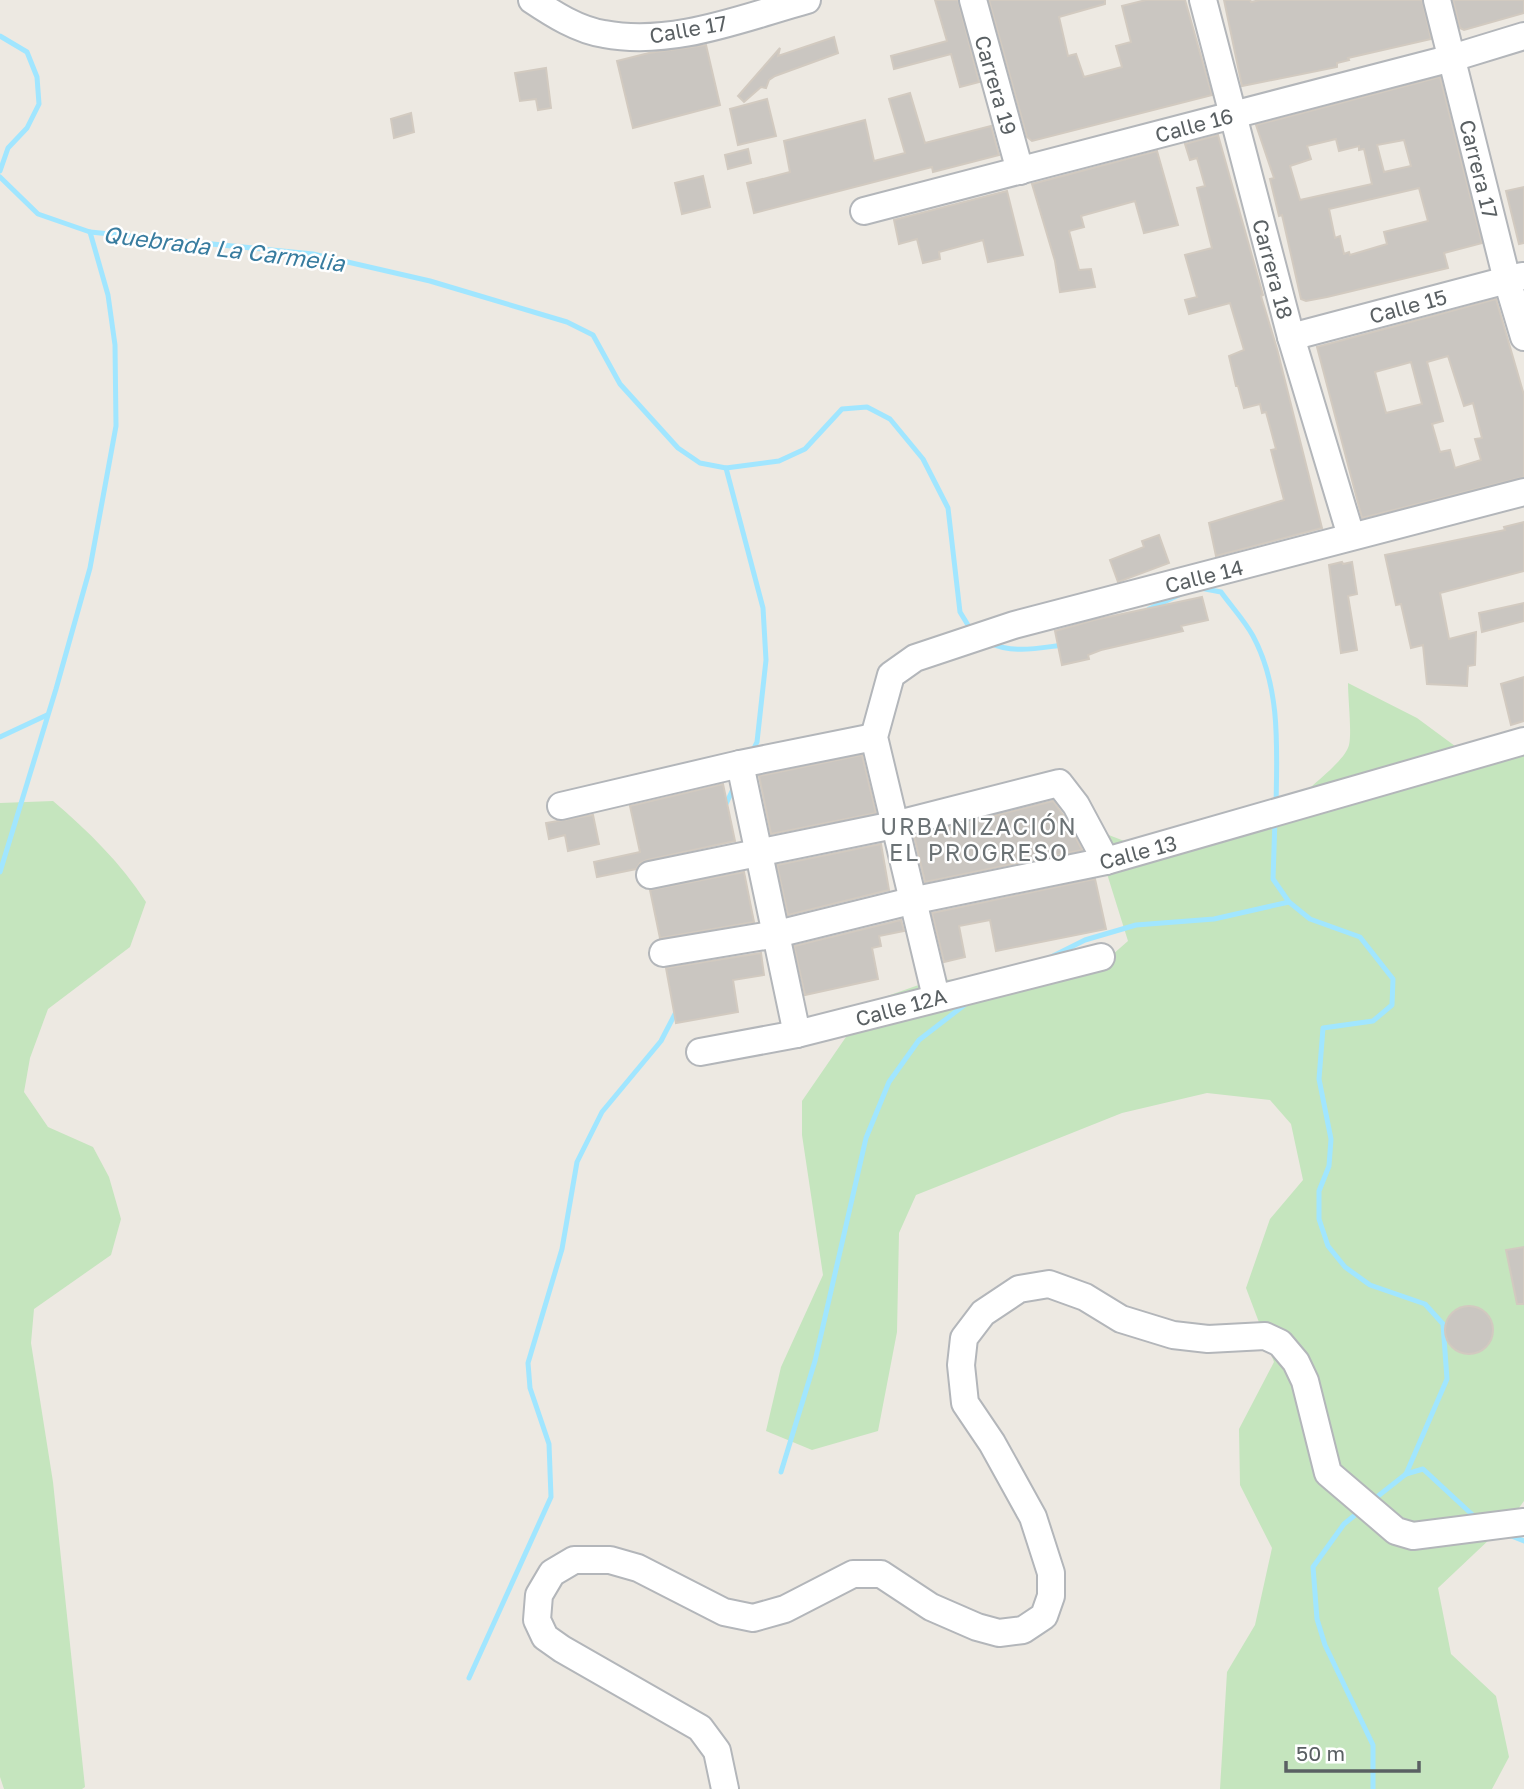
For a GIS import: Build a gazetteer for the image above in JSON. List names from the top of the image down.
{
  "streets": {
    "street": [
      "Calle 17",
      "Carrera 19",
      "Calle 16",
      "Carrera 17",
      "Carrera 18",
      "Calle 15",
      "Calle 14",
      "Calle 13",
      "Calle 12A"
    ]
  },
  "crossings": [
    ["Carrera 19", "Calle 16"],
    ["Calle 16", "Carrera 17"],
    ["Calle 16", "Carrera 18"],
    ["Carrera 17", "Calle 15"],
    ["Carrera 18", "Calle 15"],
    ["Carrera 18", "Calle 14"]
  ],
  "districts": ["URBANIZACIÓN EL PROGRESO"],
  "water": ["Quebrada La Carmelia"],
  "scale_bar": "50 m"
}
